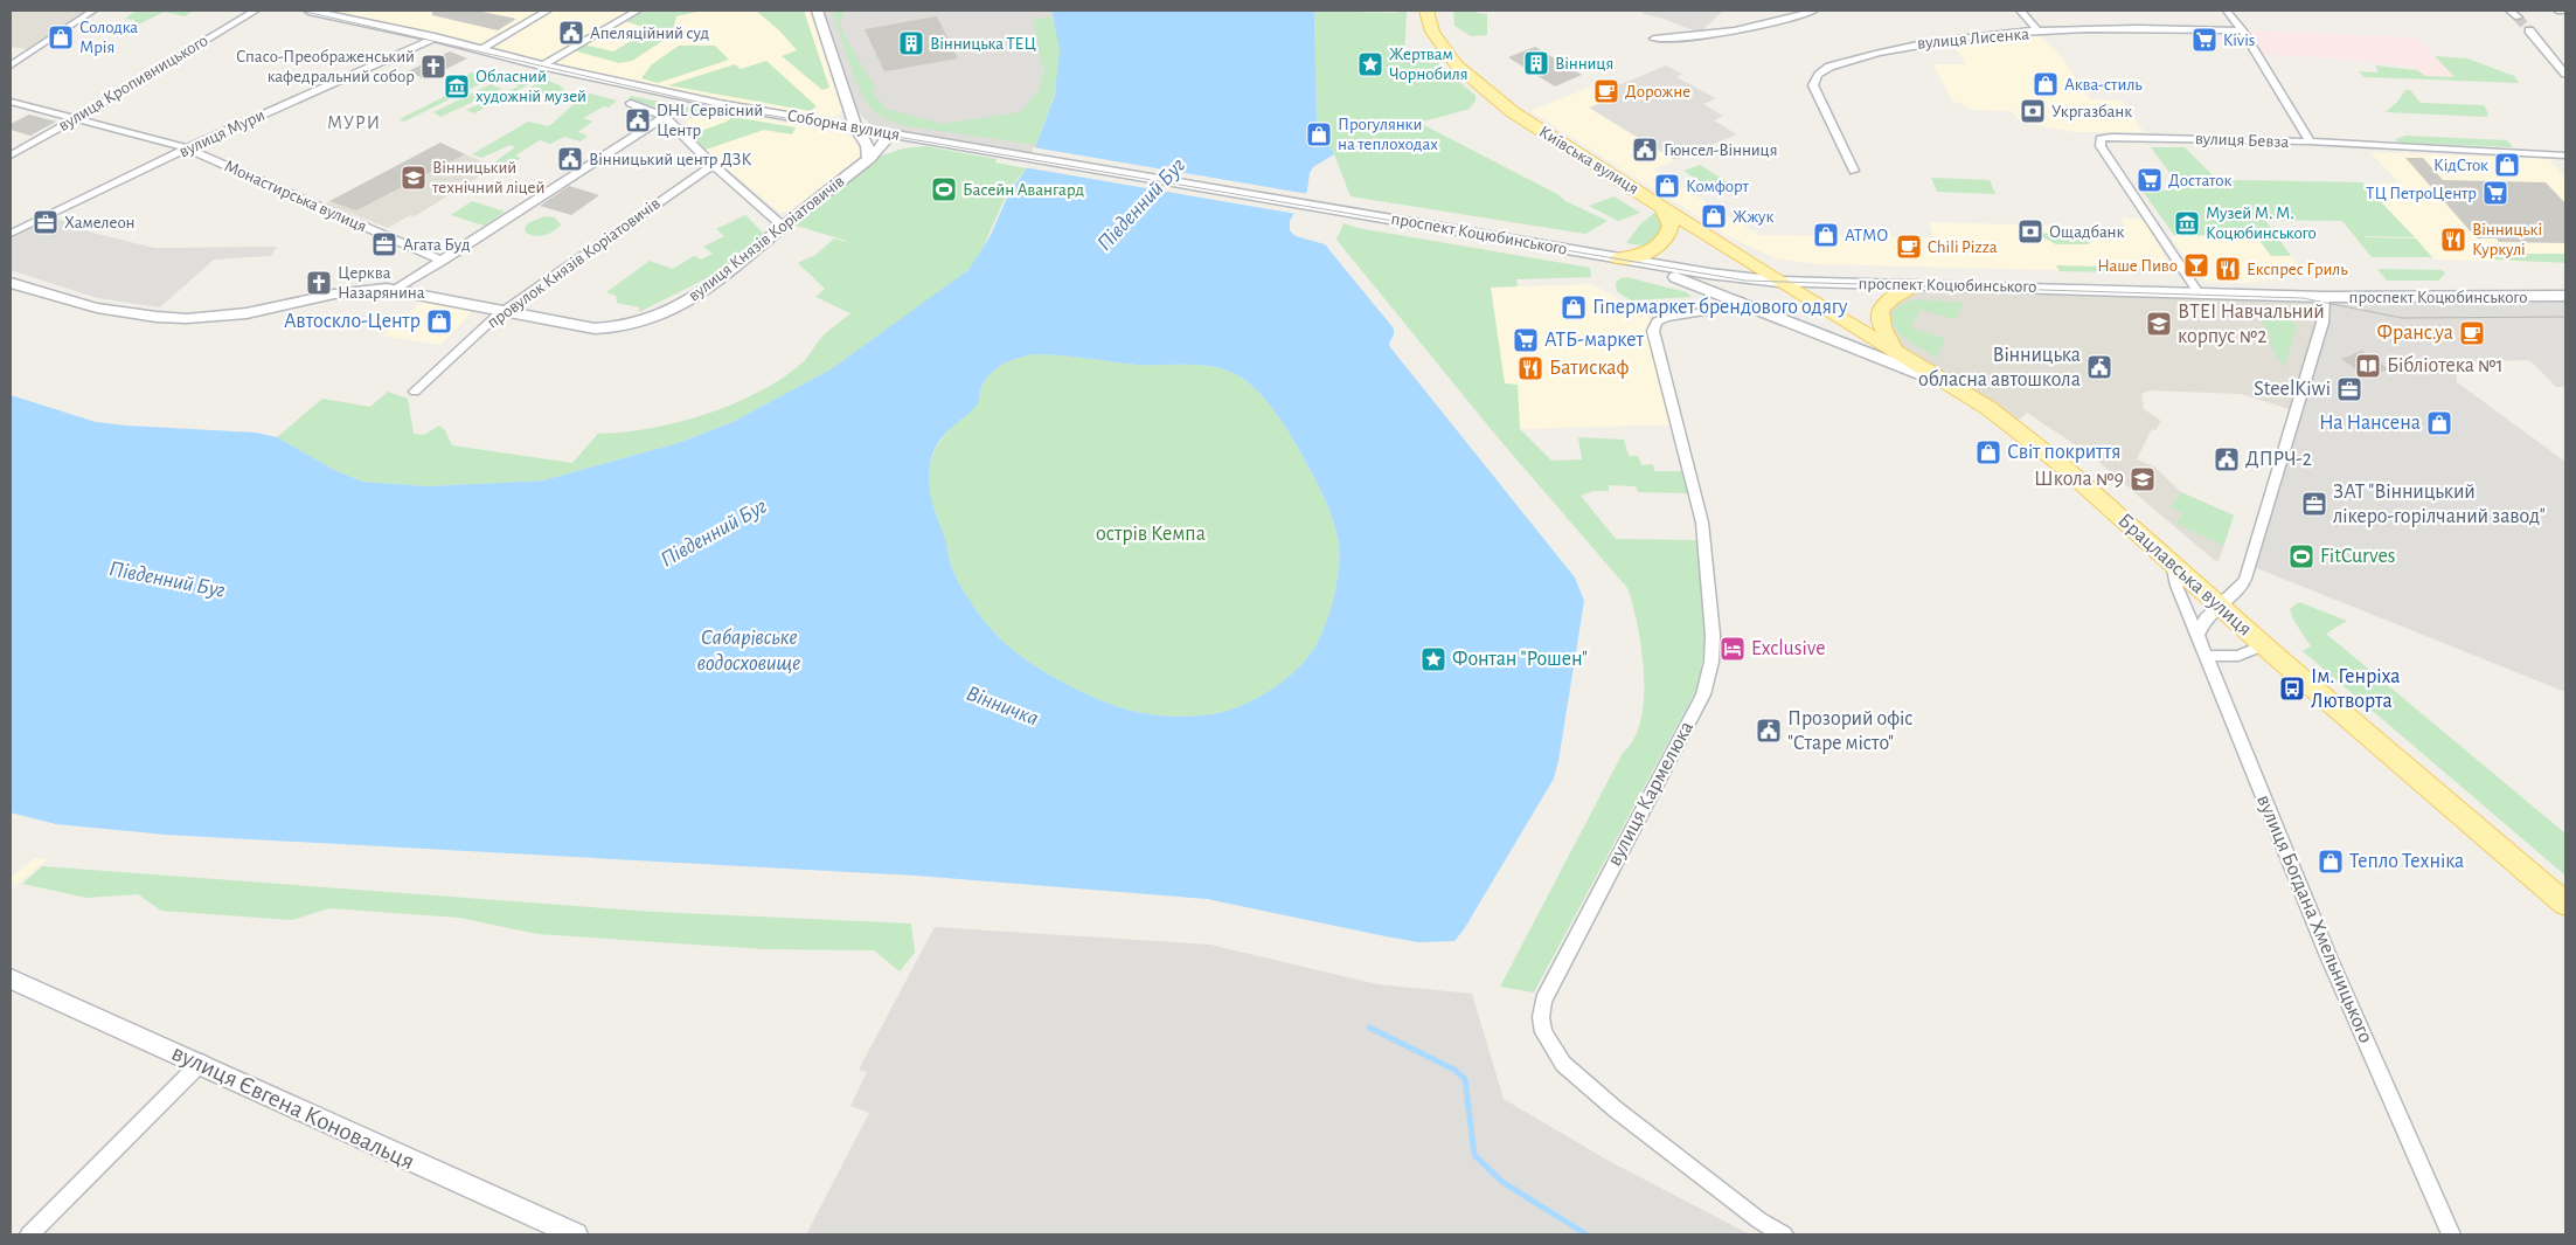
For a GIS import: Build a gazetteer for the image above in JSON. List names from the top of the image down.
{
  "streets": {
    "main road": ["Київська вулиця", "проспект Коцюбинського", "Брацлавська вулиця"],
    "street": [
      "вулиця Лисенка",
      "вулиця Кропивницького",
      "Соборна вулиця",
      "вулиця Мури",
      "вулиця Бевза",
      "Монастирська вулиця",
      "вулиця Князів Коріатовичів",
      "провулок Князів Коріатовичів",
      "вулиця Кармелюка",
      "вулиця Богдана Хмельницького",
      "вулиця Євгена Коновальця"
    ]
  },
  "crossings": [
    ["вулиця Кропивницького", "Монастирська вулиця"],
    ["Соборна вулиця", "вулиця Мури"],
    ["Соборна вулиця", "проспект Коцюбинського"],
    ["Соборна вулиця", "вулиця Князів Коріатовичів"],
    ["вулиця Мури", "Монастирська вулиця"],
    ["вулиця Бевза", "проспект Коцюбинського"],
    ["Київська вулиця", "проспект Коцюбинського"],
    ["Київська вулиця", "Брацлавська вулиця"],
    ["проспект Коцюбинського", "Брацлавська вулиця"],
    ["вулиця Князів Коріатовичів", "провулок Князів Коріатовичів"],
    ["Брацлавська вулиця", "вулиця Богдана Хмельницького"]
  ],
  "districts": ["МУРИ"],
  "water": ["Південний Буг", "Сабарівське водосховище", "Вінничка"],
  "parks": ["острів Кемпа"],
  "places": {
    "public building": [
      "Апеляційний суд",
      "DHL Сервісний Центр",
      "Гюнсел-Вінниця",
      "Вінницький центр ДЗК",
      "Вінницька обласна автошкола",
      "ДПРЧ-2",
      "Прозорий офіс \"Старе місто\""
    ],
    "shop": [
      "Солодка Мрія",
      "Аква-стиль",
      "Прогулянки на теплоходах",
      "КідСток",
      "Комфорт",
      "Жжук",
      "АТМО",
      "Гіпермаркет брендового одягу",
      "Автоскло-Центр",
      "На Нансена",
      "Світ покриття",
      "Тепло Техніка"
    ],
    "supermarket": [
      "Kivis",
      "Достаток",
      "ТЦ ПетроЦентр",
      "АТБ-маркет"
    ],
    "building": ["Вінницька ТЕЦ", "Вінниця"],
    "place": ["Жертвам Чорнобиля", "Фонтан \"Рошен\""],
    "church": ["Спасо-Преображенський кафедральний собор", "Церква Назарянина"],
    "museum": ["Обласний художній музей", "Музей М. М. Коцюбинського"],
    "cafe": ["Дорожне", "Chili Pizza", "Франс.уа"],
    "bank": ["Укргазбанк", "Ощадбанк"],
    "school or university": ["Вінницький технічний ліцей", "ВТЕІ Навчальний корпус №2", "Школа №9"],
    "sports": ["Басейн Авангард", "FitCurves"],
    "office": [
      "Хамелеон",
      "Агата Буд",
      "SteelKiwi",
      "ЗАТ \"Вінницький лікеро-горілчаний завод\""
    ],
    "restaurant": ["Вінницькі Куркулі", "Експрес Гриль", "Батискаф"],
    "bar": ["Наше Пиво"],
    "library": ["Бібліотека №1"],
    "hotel": ["Exclusive"],
    "bus stop": ["Ім. Генріха Лютворта"]
  }
}
